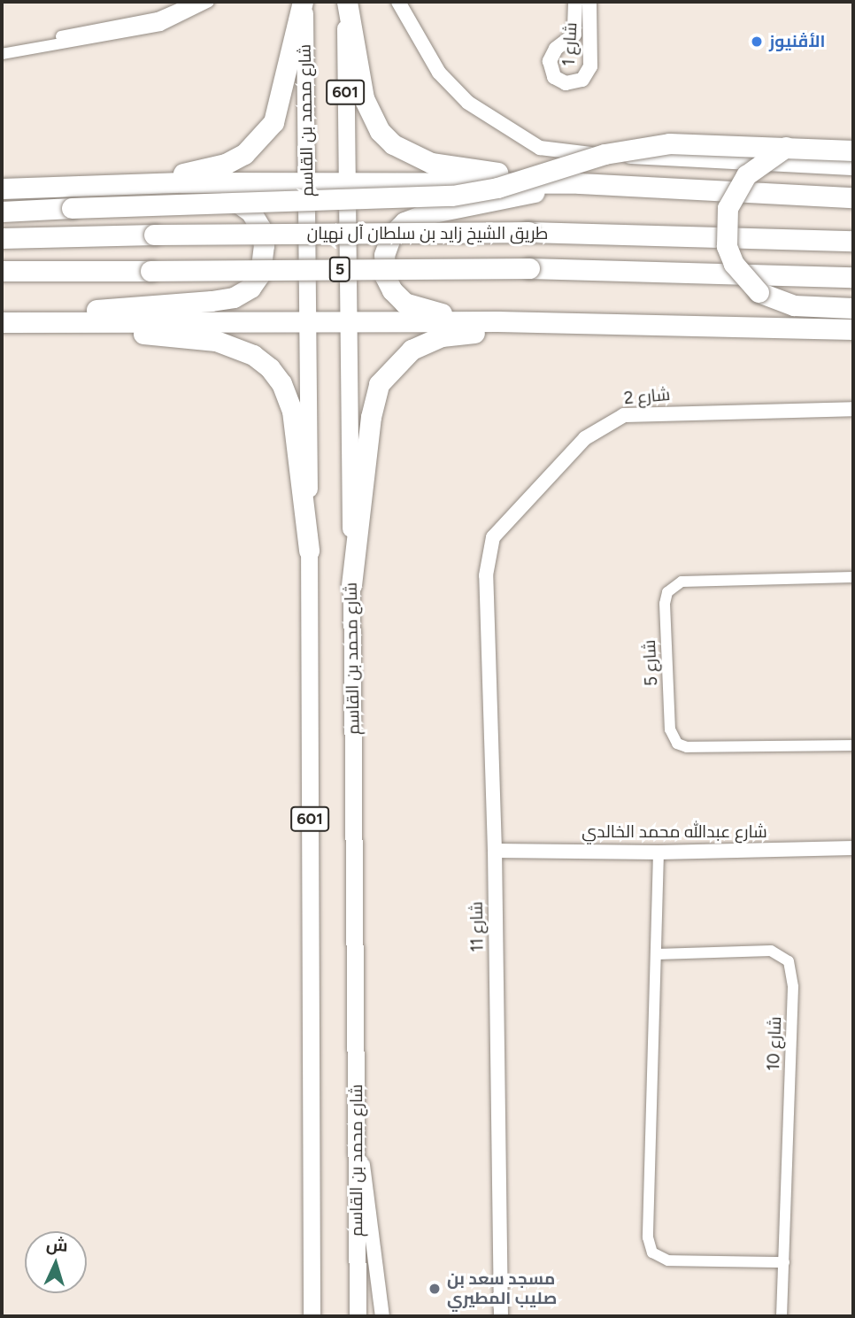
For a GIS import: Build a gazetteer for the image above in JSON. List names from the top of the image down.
{
  "streets": {
    "highway": ["طريق الشيخ زايد بن سلطان آل نهيان", "5"],
    "main road": ["601", "شارع محمد بن القاسم"],
    "street": [
      "شارع 1",
      "شارع 2",
      "شارع 5",
      "شارع عبدالله محمد الخالدي",
      "شارع 11",
      "شارع 10"
    ]
  },
  "crossings": [
    ["شارع 2", "شارع 11"],
    ["شارع عبدالله محمد الخالدي", "شارع 11"]
  ],
  "places": ["الأڤنيوز", "مسجد سعد بن صليب المطيري"],
  "north": "top"
}
